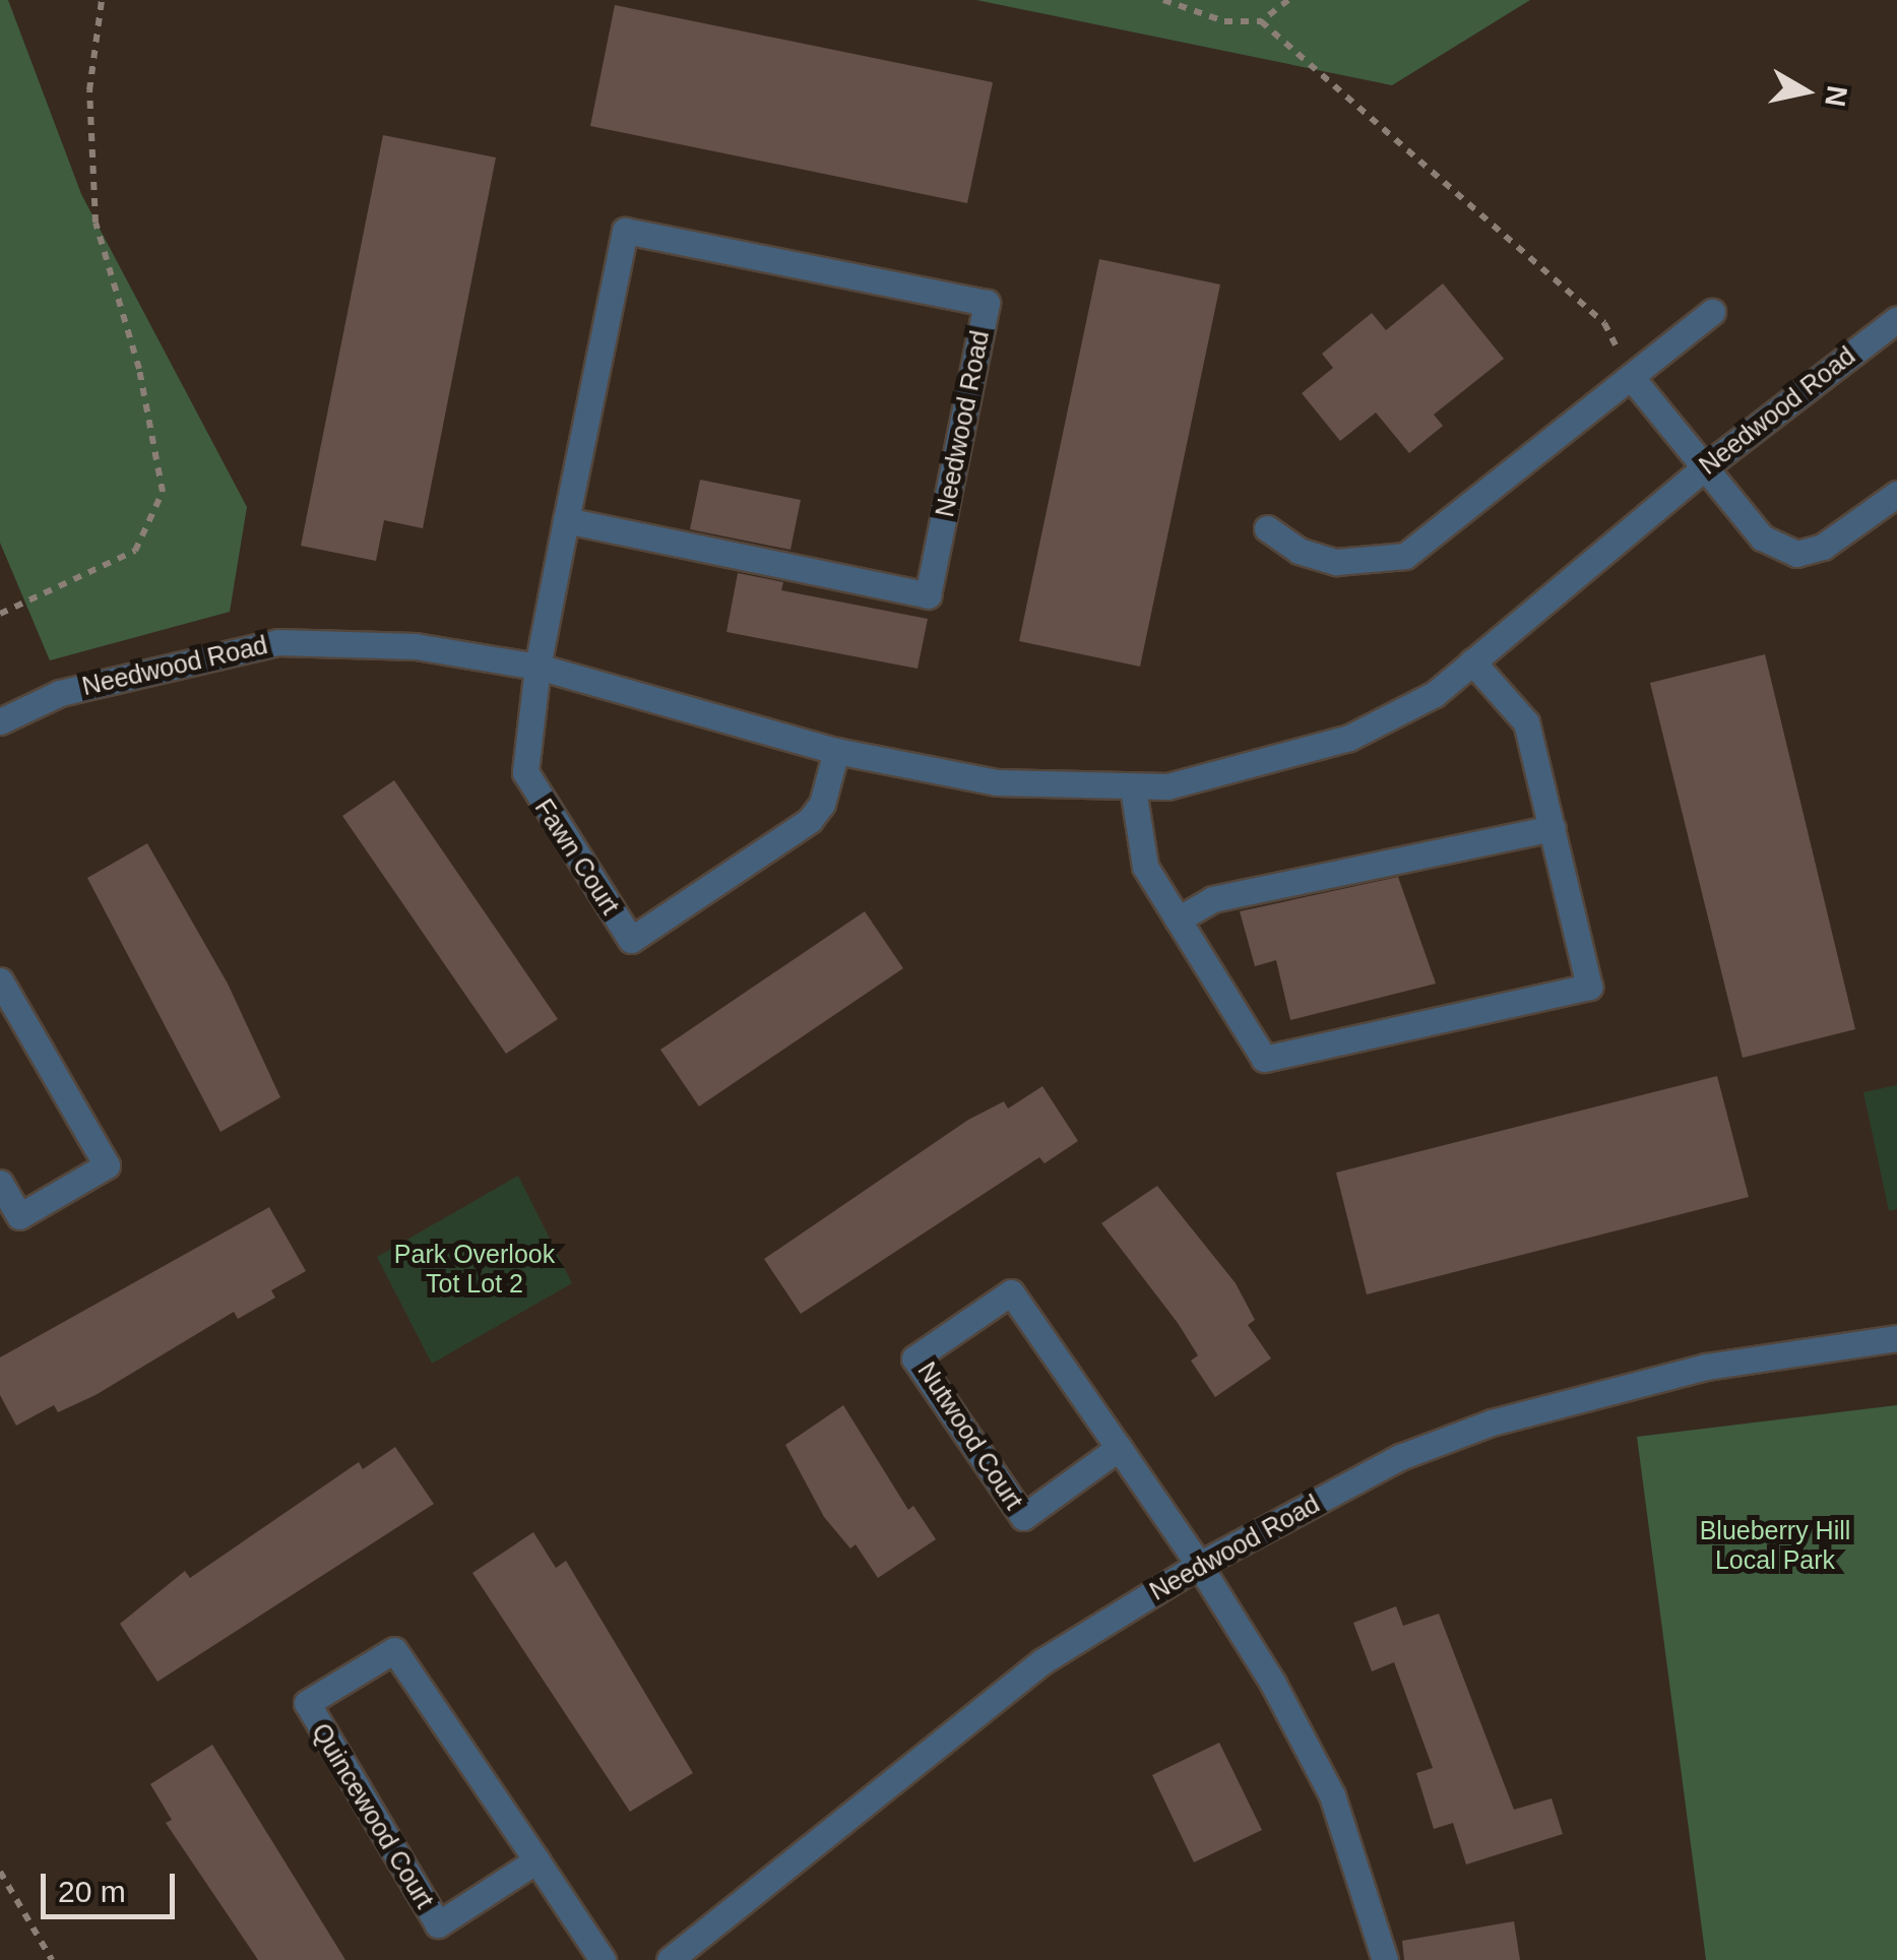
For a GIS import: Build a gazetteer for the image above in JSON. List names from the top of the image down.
{
  "streets": {
    "street": [
      "Needwood Road",
      "Fawn Court",
      "Nutwood Court",
      "Quincewood Court"
    ]
  },
  "crossings": [
    ["Needwood Road", "Fawn Court"],
    ["Needwood Road", "Nutwood Court"]
  ],
  "parks": ["Park Overlook Tot Lot 2", "Blueberry Hill Local Park"],
  "scale_bar": "20 m",
  "north": "right"
}
